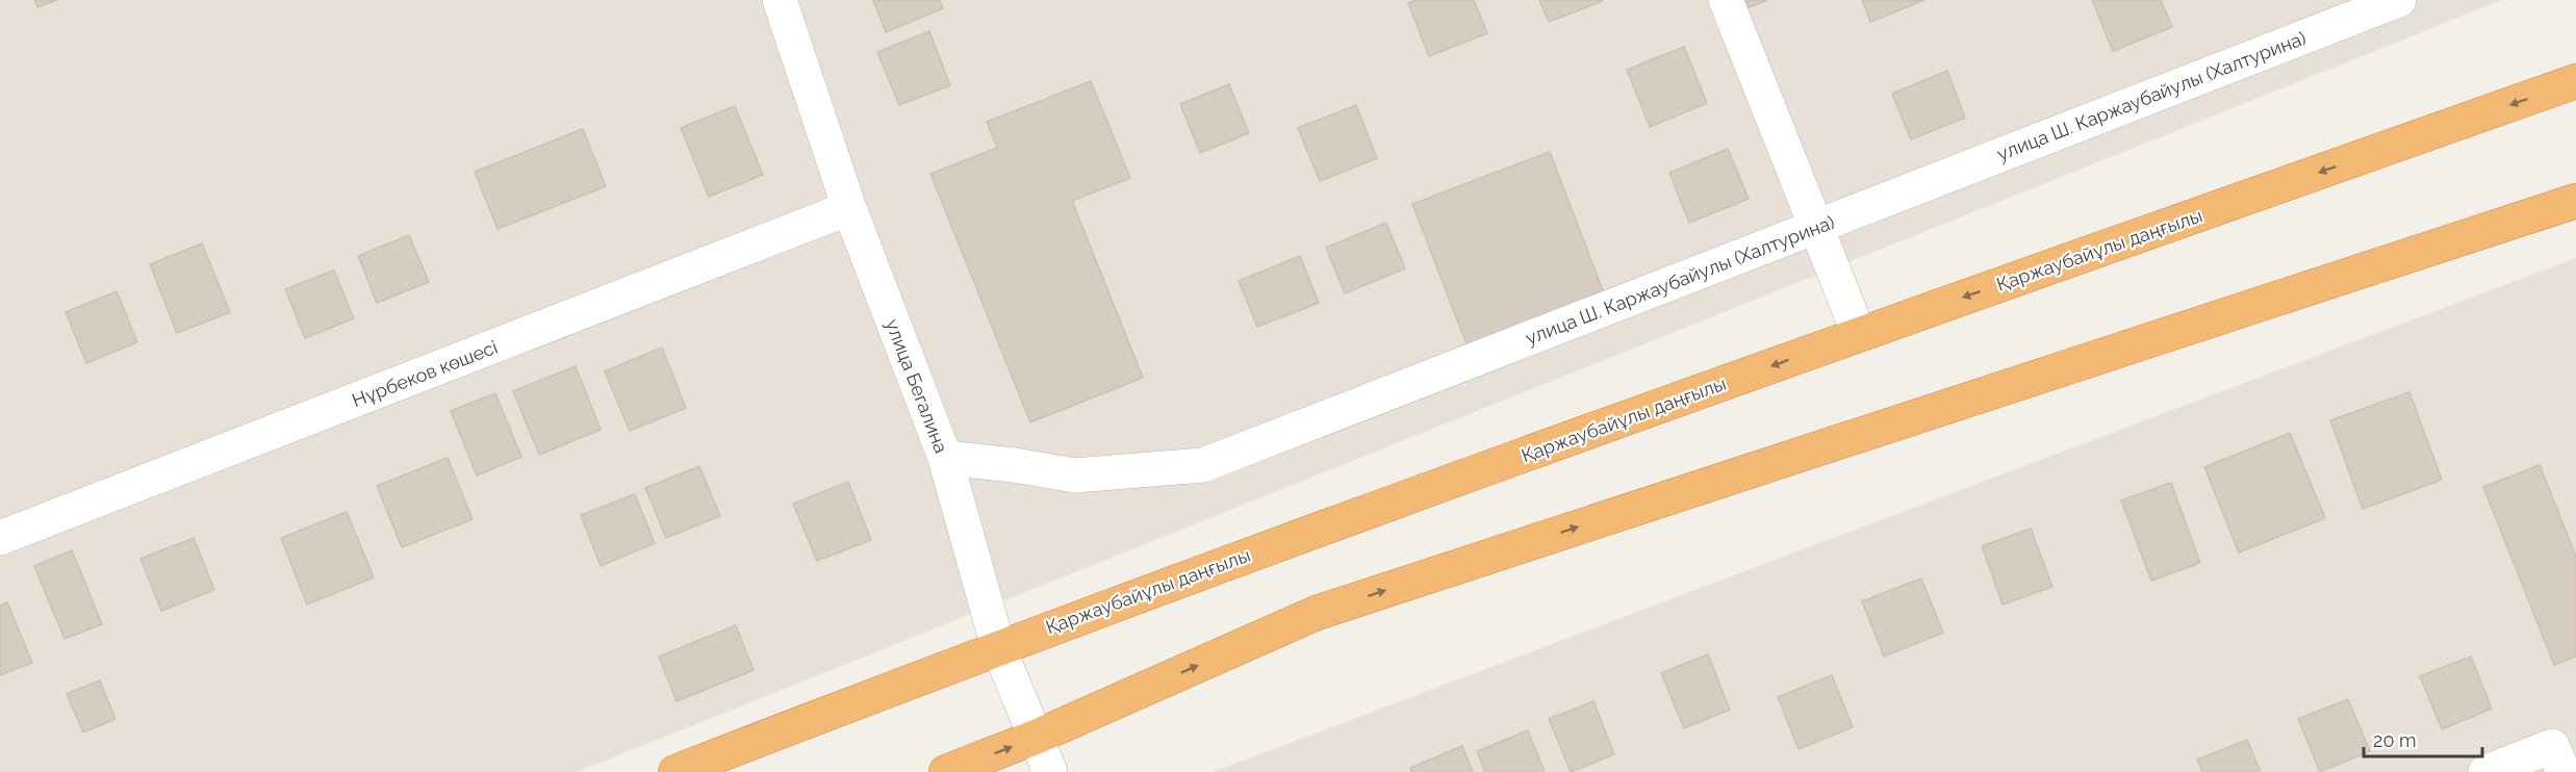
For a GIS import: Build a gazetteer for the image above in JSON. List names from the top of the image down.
{
  "streets": {
    "highway": ["Қаржаубайұлы даңғылы"],
    "street": ["улица Ш. Каржаубайулы (Халтурина)", "Нұрбеков көшесі", "улица Бегалина"]
  },
  "crossings": [
    ["улица Ш. Каржаубайулы (Халтурина)", "улица Бегалина"],
    ["Қаржаубайұлы даңғылы", "улица Бегалина"],
    ["Нұрбеков көшесі", "улица Бегалина"]
  ],
  "scale_bar": "20 m"
}
